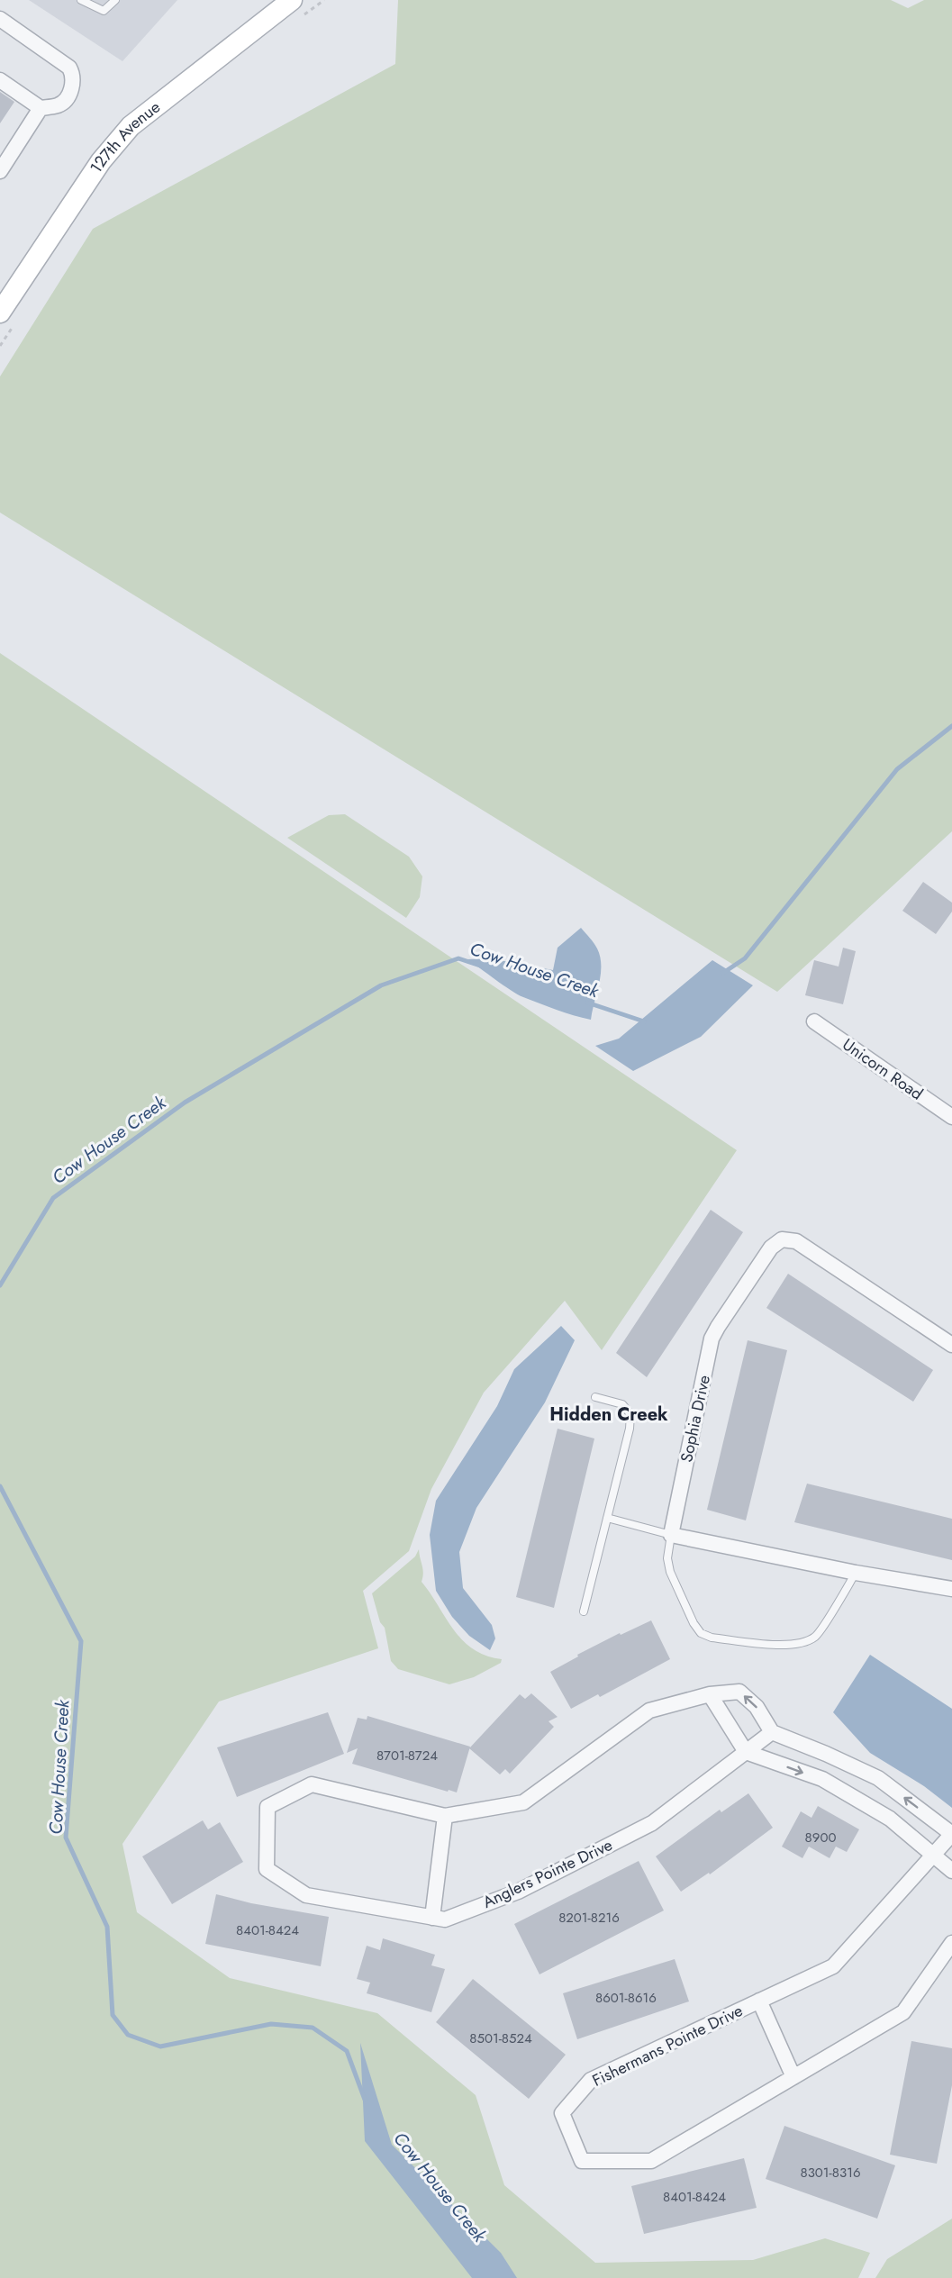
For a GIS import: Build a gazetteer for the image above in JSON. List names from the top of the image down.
{
  "streets": {
    "street": [
      "127th Avenue",
      "Unicorn Road",
      "Sophia Drive",
      "Anglers Pointe Drive",
      "Fishermans Pointe Drive"
    ]
  },
  "districts": ["Hidden Creek"],
  "water": ["Cow House Creek"],
  "house_numbers": [
    "8701-8724",
    "8900",
    "8201-8216",
    "8401-8424",
    "8601-8616",
    "8501-8524",
    "8301-8316",
    "8401-8424"
  ]
}
